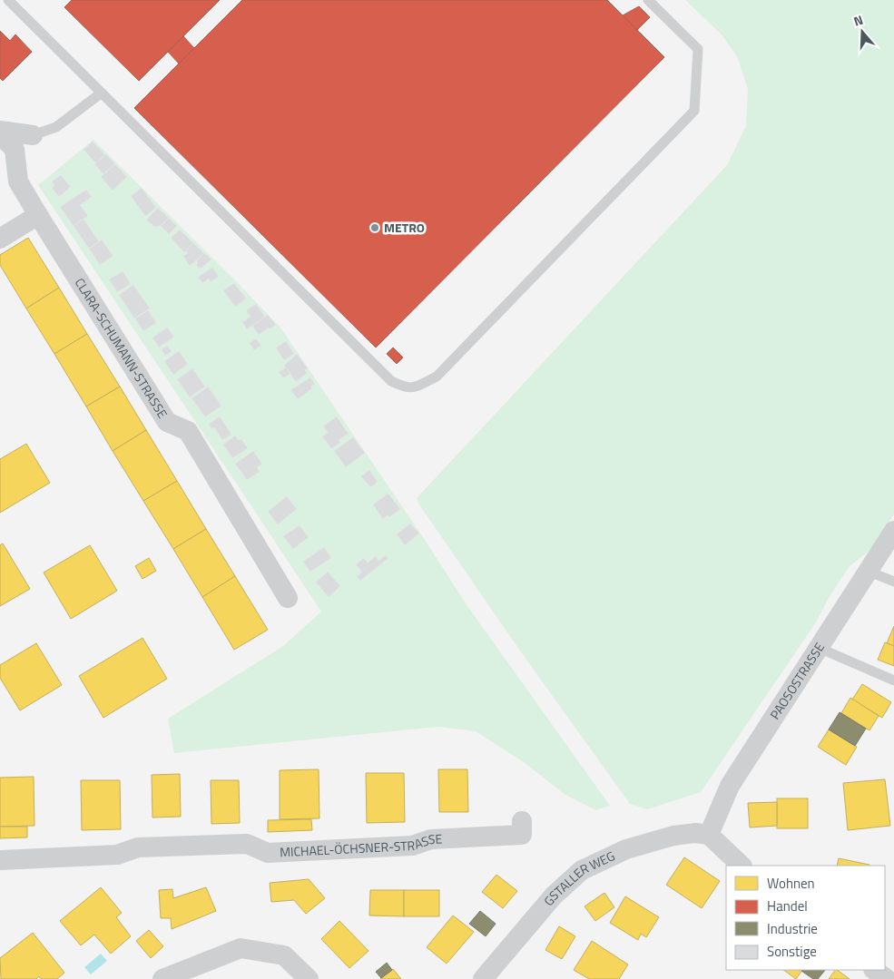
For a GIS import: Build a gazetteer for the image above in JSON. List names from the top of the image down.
{
  "streets": {
    "street": [
      "CLARA-SCHUMANN-STRASSE",
      "PAOSOSTRASSE",
      "MICHAEL-ÖCHSNER-STRASSE",
      "GSTALLER WEG"
    ]
  },
  "crossings": [
    ["PAOSOSTRASSE", "GSTALLER WEG"]
  ],
  "places": ["METRO"],
  "legend": [
    "Wohnen",
    "Handel",
    "Industrie",
    "Sonstige"
  ],
  "north": "top"
}
